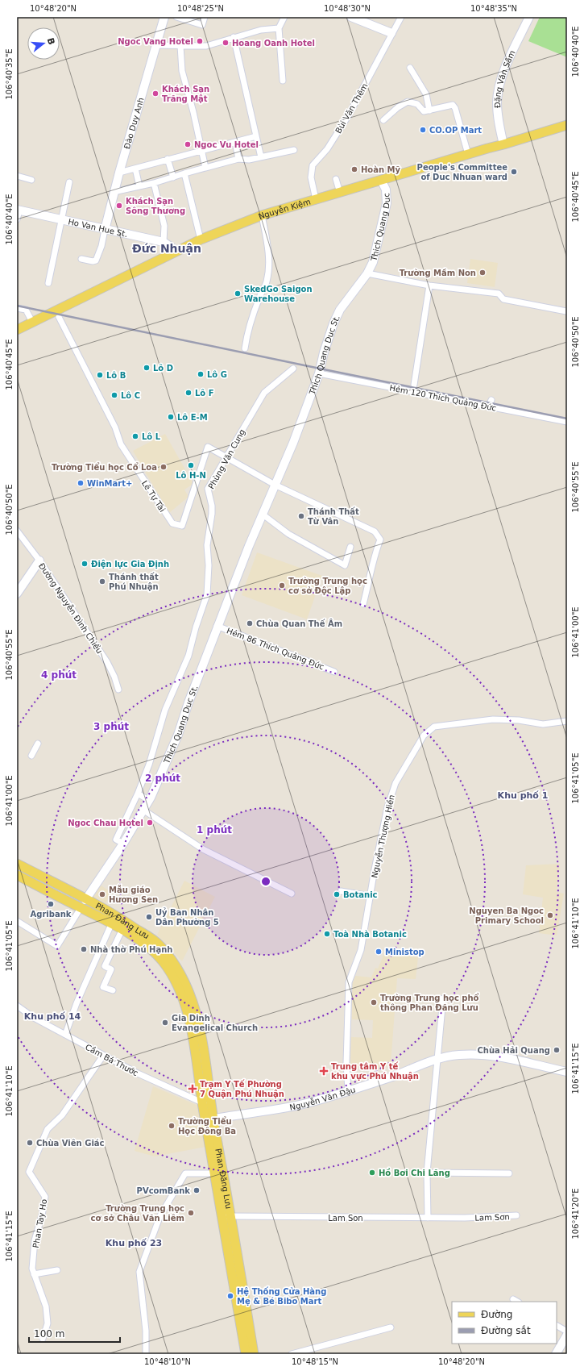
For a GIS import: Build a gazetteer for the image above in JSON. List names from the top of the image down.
{
  "streets": {
    "main road": ["Nguyễn Kiệm", "Phan Đăng Lưu"],
    "street": [
      "Đặng Văn Sâm",
      "Bùi Văn Thêm",
      "Đào Duy Anh",
      "Thich Quang Duc",
      "Ho Van Hue St.",
      "Thich Quang Duc St.",
      "Hẻm 120 Thích Quảng Đức",
      "Phùng Văn Cung",
      "Lê Tự Tài",
      "Đường Nguyễn Đình Chiểu",
      "Hẻm 86 Thích Quảng Đức",
      "Nguyễn Thượng Hiền",
      "Cầm Bá Thước",
      "Nguyễn Văn Đậu",
      "Lam Son",
      "Phan Tay Ho"
    ]
  },
  "crossings": [
    ["Đặng Văn Sâm", "Nguyễn Kiệm"],
    ["Bùi Văn Thêm", "Nguyễn Kiệm"],
    ["Đào Duy Anh", "Ho Van Hue St."],
    ["Nguyễn Kiệm", "Thich Quang Duc"],
    ["Nguyễn Kiệm", "Ho Van Hue St."],
    ["Thich Quang Duc", "Thich Quang Duc St."],
    ["Thich Quang Duc St.", "Hẻm 120 Thích Quảng Đức"],
    ["Thich Quang Duc St.", "Phùng Văn Cung"],
    ["Thich Quang Duc St.", "Lê Tự Tài"],
    ["Thich Quang Duc St.", "Hẻm 86 Thích Quảng Đức"],
    ["Thich Quang Duc St.", "Phan Đăng Lưu"],
    ["Phùng Văn Cung", "Lê Tự Tài"],
    ["Nguyễn Thượng Hiền", "Nguyễn Văn Đậu"],
    ["Phan Đăng Lưu", "Cầm Bá Thước"],
    ["Phan Đăng Lưu", "Nguyễn Văn Đậu"],
    ["Phan Đăng Lưu", "Lam Son"],
    ["Cầm Bá Thước", "Phan Tay Ho"]
  ],
  "districts": [
    "Đức Nhuận",
    "Khu phố 1",
    "Khu phố 14",
    "Khu phố 23"
  ],
  "places": {
    "other": [
      "Ngoc Vang Hotel",
      "Hoang Oanh Hotel",
      "Khách Sạn Trăng Mật",
      "CO.OP Mart",
      "Ngoc Vu Hotel",
      "Hoàn Mỹ",
      "People's Committee of Duc Nhuan ward",
      "Khách Sạn Sông Thương",
      "Trường Mầm Non",
      "SkedGo Saigon Warehouse",
      "Lô D",
      "Lô G",
      "Lô B",
      "Lô F",
      "Lô C",
      "Lô E-M",
      "Lô L",
      "Lô H-N",
      "Trường Tiểu học Cổ Loa",
      "WinMart+",
      "Thánh Thất Từ Vân",
      "Điện lực Gia Định",
      "Thánh thất Phú Nhuận",
      "Trường Trung học cơ sở Độc Lập",
      "Chùa Quan Thế Âm",
      "Ngoc Chau Hotel",
      "Mẫu giáo Hương Sen",
      "Botanic",
      "Agribank",
      "Nguyen Ba Ngoc Primary School",
      "Uỷ Ban Nhân Dân Phường 5",
      "Toà Nhà Botanic",
      "Nhà thờ Phú Hạnh",
      "Ministop",
      "Trường Trung học phổ thông Phan Đăng Lưu",
      "Gia Dinh Evangelical Church",
      "Chùa Hải Quang",
      "Trường Tiểu Học Đông Ba",
      "Chùa Viên Giác",
      "Hồ Bơi Chi Lăng",
      "PVcomBank",
      "Trường Trung học cơ sở Châu Văn Liêm",
      "Hệ Thống Cửa Hàng Mẹ & Bé Bibo Mart"
    ],
    "health": ["Trung tâm Y tế khu vực Phú Nhuận", "Trạm Y Tế Phường 7 Quận Phú Nhuận"]
  },
  "legend": ["Đường", "Đường sắt"],
  "scale_bar": "100 m",
  "north": "right",
  "coordinates": [
    "10°48'20\"N",
    "10°48'25\"N",
    "10°48'30\"N",
    "10°48'35\"N",
    "106°40'40\"E",
    "106°40'35\"E",
    "106°40'45\"E",
    "106°40'50\"E",
    "106°40'55\"E",
    "106°41'00\"E",
    "106°41'05\"E",
    "106°41'10\"E",
    "106°41'15\"E",
    "106°41'20\"E",
    "10°48'10\"N",
    "10°48'15\"N"
  ],
  "rings": [
    "4 phút",
    "3 phút",
    "2 phút",
    "1 phút"
  ]
}
